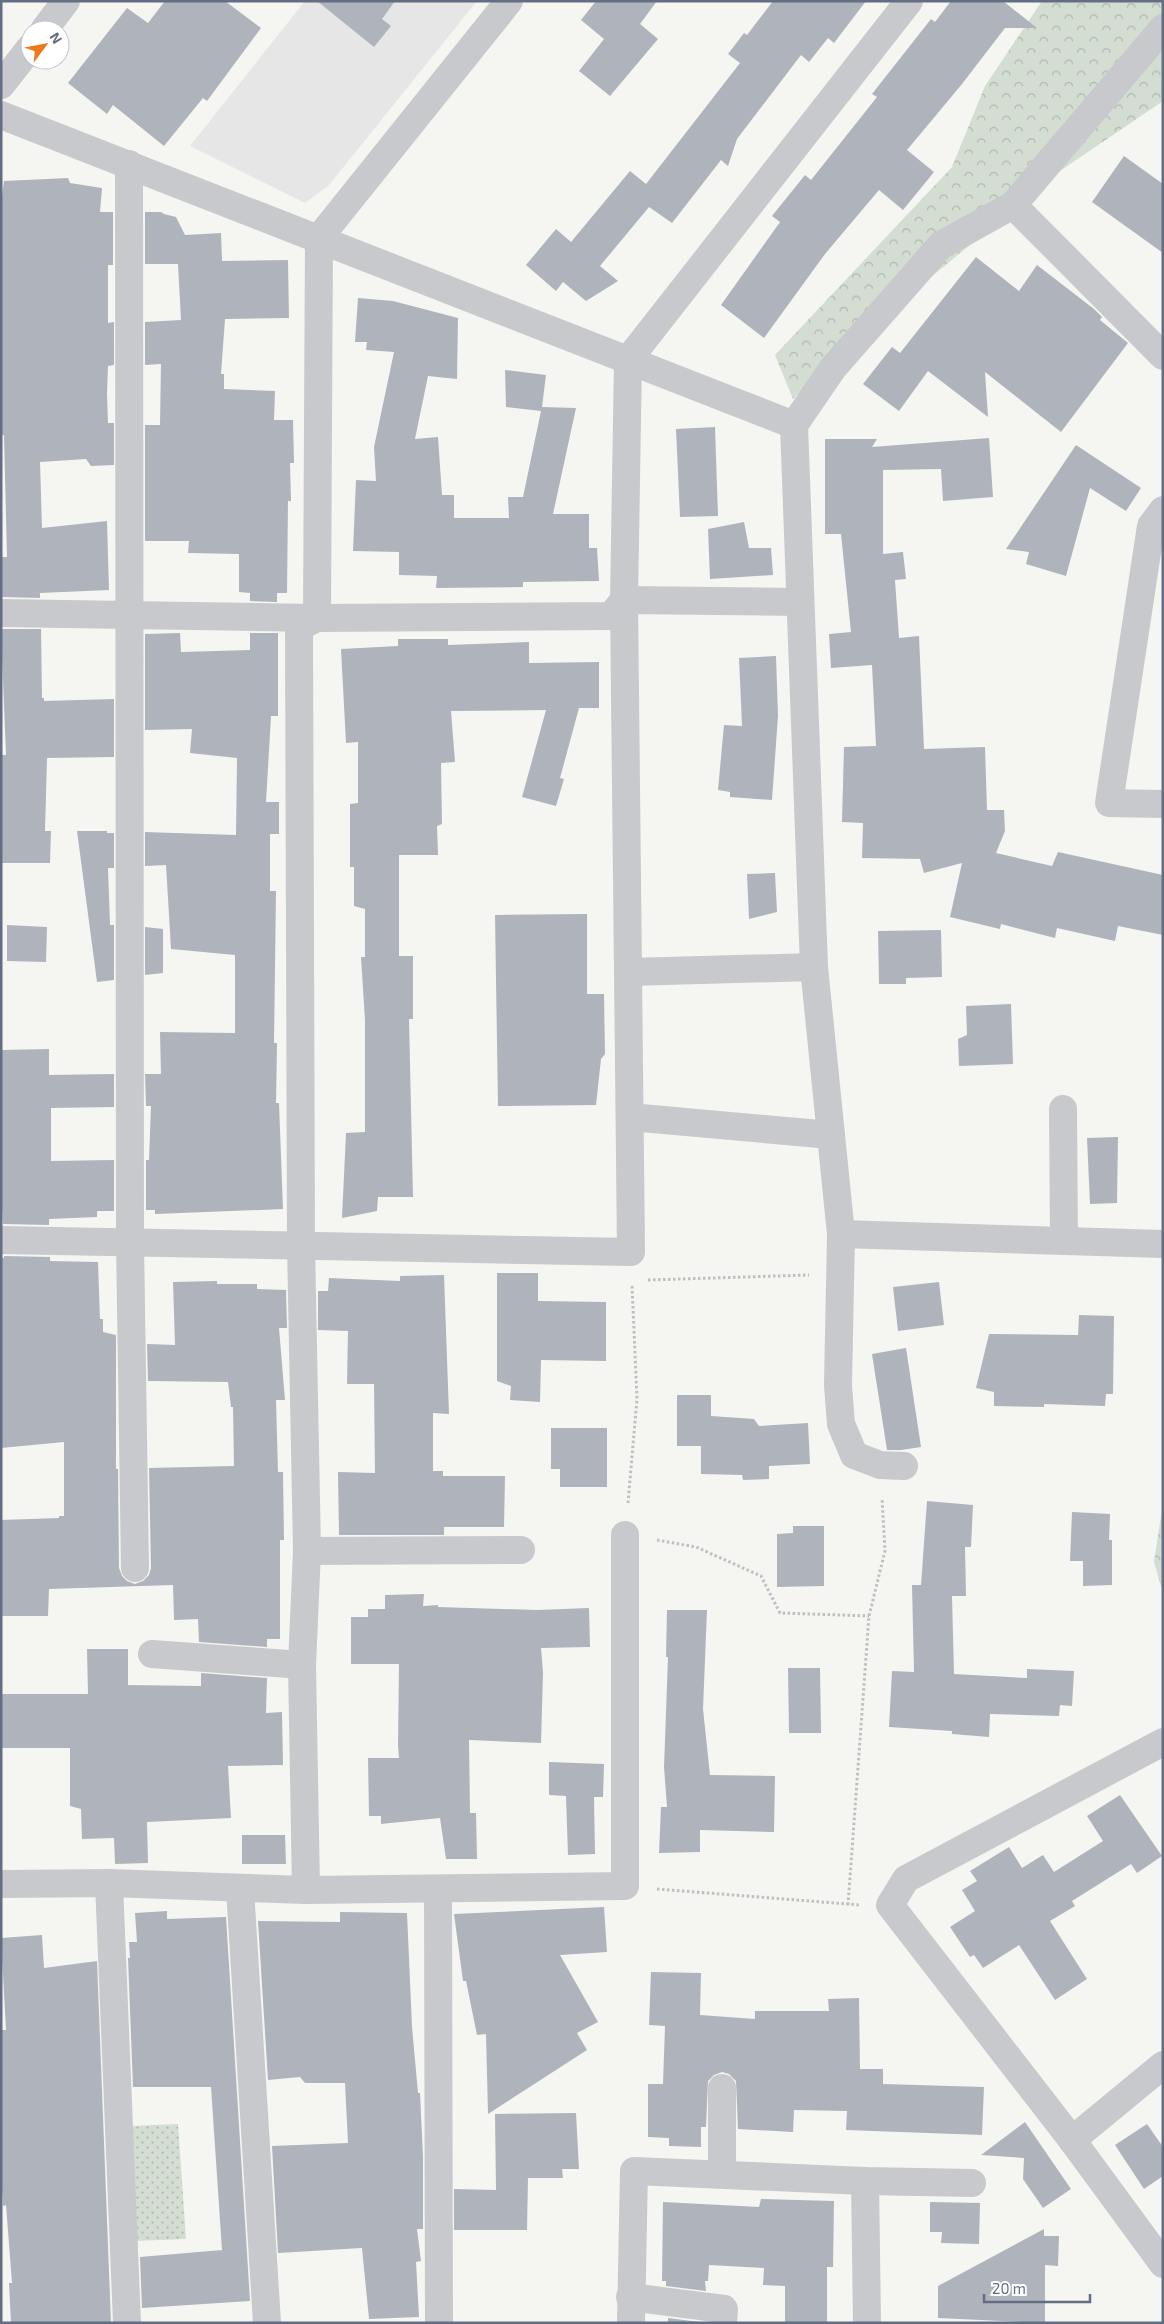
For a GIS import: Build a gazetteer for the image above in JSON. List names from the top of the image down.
{
  "scale_bar": "20 m",
  "north": "top right"
}
